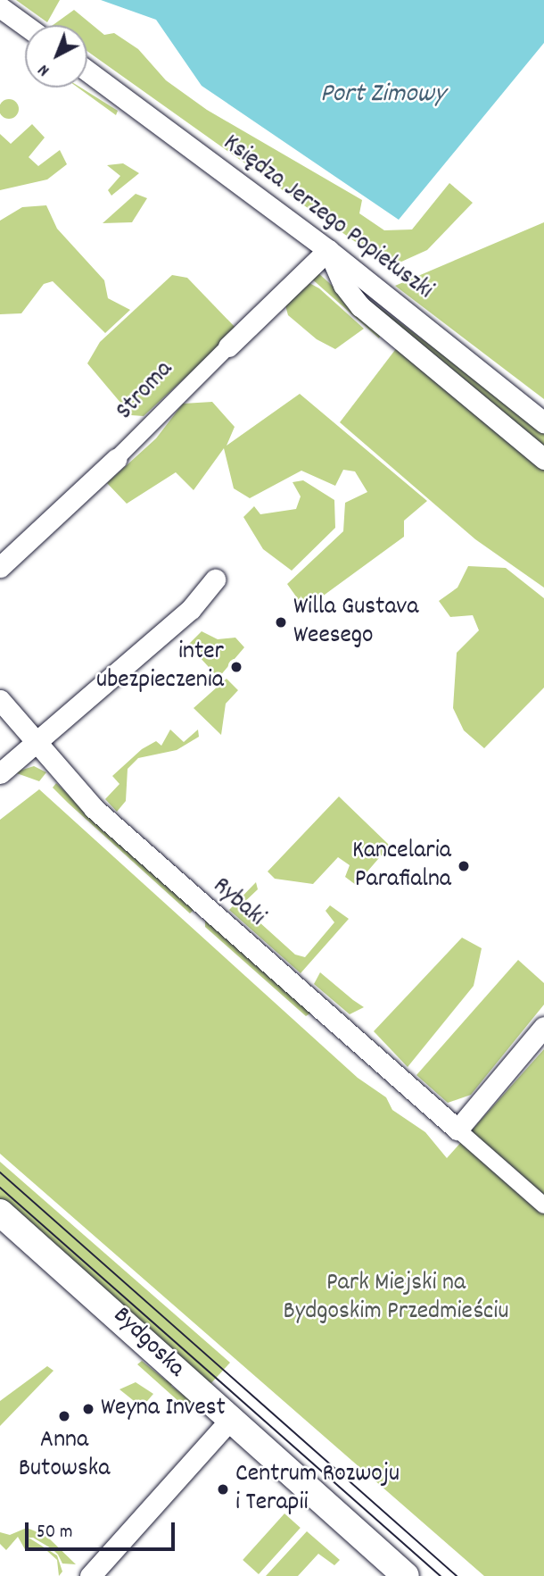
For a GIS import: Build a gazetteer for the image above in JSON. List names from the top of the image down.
{
  "streets": {
    "street": [
      "Księdza Jerzego Popiełuszki",
      "Stroma",
      "Rybaki",
      "Bydgoska"
    ]
  },
  "crossings": [
    ["Księdza Jerzego Popiełuszki", "Stroma"]
  ],
  "water": ["Port Zimowy"],
  "parks": ["Park Miejski na Bydgoskim Przedmieściu"],
  "places": [
    "Willa Gustava Weesego",
    "inter ubezpieczenia",
    "Kancelaria Parafialna",
    "Weyna Invest",
    "Anna Butowska",
    "Centrum Rozwoju i Terapii"
  ],
  "scale_bar": "50 m",
  "north": "bottom left"
}
